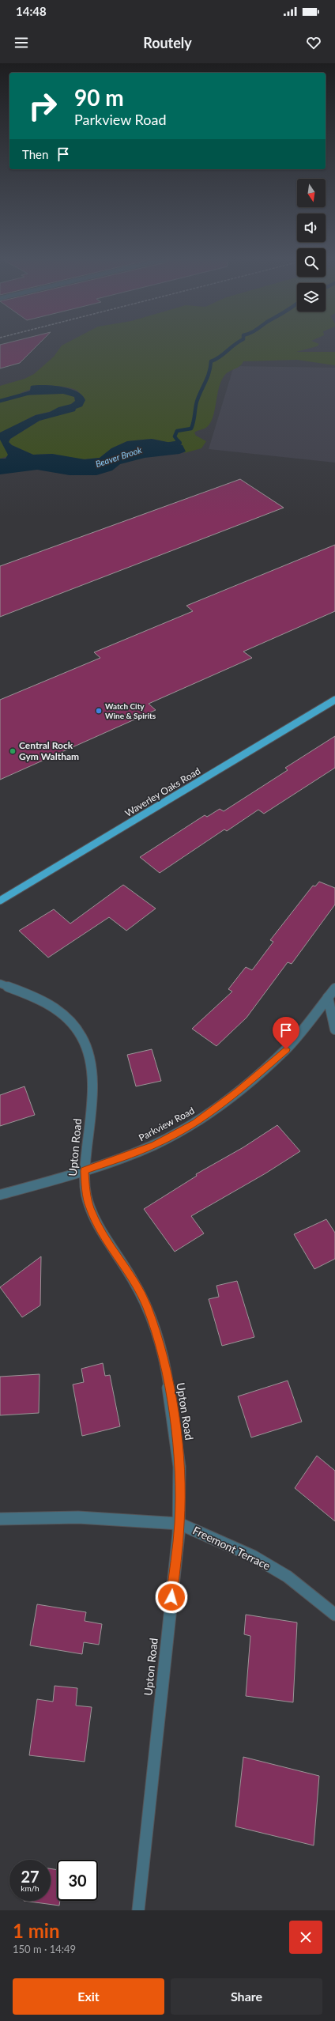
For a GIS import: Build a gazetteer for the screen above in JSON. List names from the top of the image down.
{
  "streets": {
    "main road": ["Waverley Oaks Road"],
    "street": ["Parkview Road", "Upton Road", "Freemont Terrace"]
  },
  "crossings": [
    ["Parkview Road", "Upton Road"],
    ["Upton Road", "Freemont Terrace"]
  ],
  "water": ["Beaver Brook"],
  "places": ["Watch City Wine & Spirits", "Central Rock Gym Waltham"],
  "north": "bottom",
  "page": {
    "status": "14:48",
    "header": "Routely",
    "turn": ["90 m", "Parkview Road"],
    "then": "Then",
    "speed": "27 km/h",
    "limit": "30",
    "heading": ["1 min", "150 m · 14:49"],
    "buttons": ["Exit", "Share"]
  }
}
